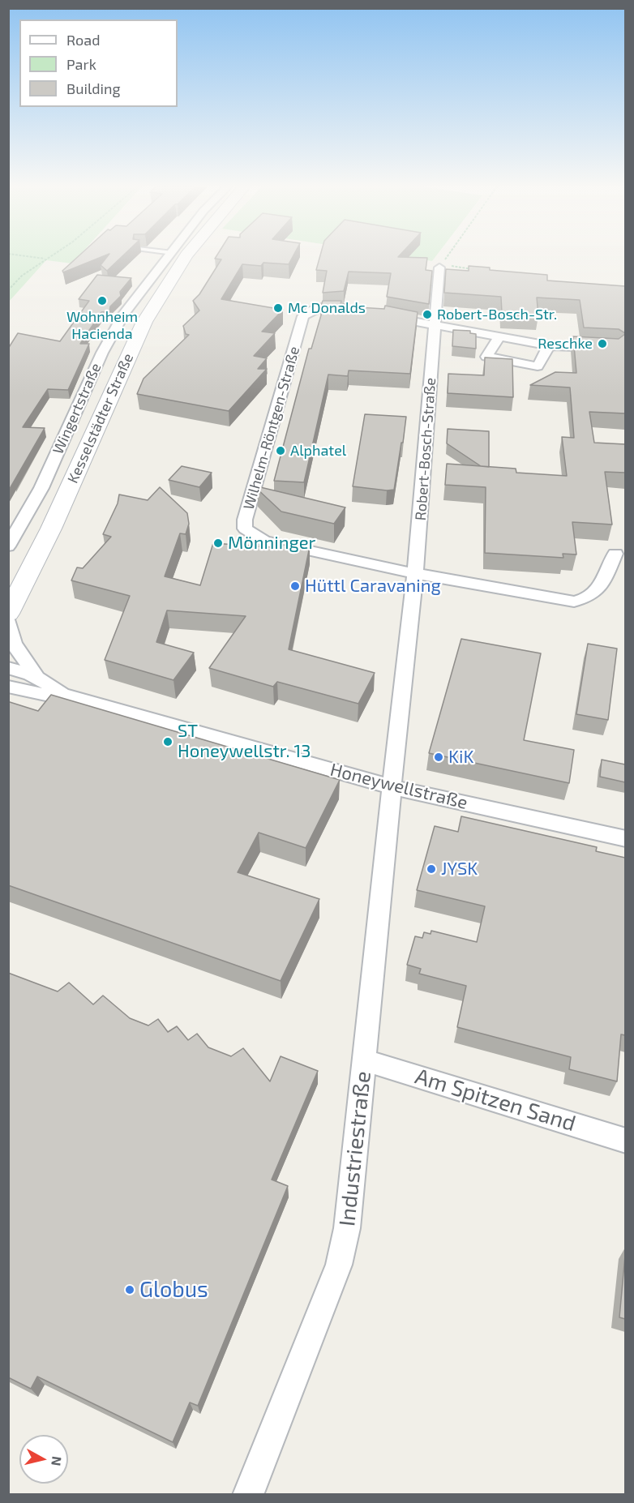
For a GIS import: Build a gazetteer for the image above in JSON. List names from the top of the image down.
{
  "streets": {
    "main road": ["Kesselstädter Straße"],
    "street": [
      "Wingertstraße",
      "Wilhelm-Röntgen-Straße",
      "Robert-Bosch-Straße",
      "Honeywellstraße",
      "Am Spitzen Sand",
      "Industriestraße"
    ]
  },
  "crossings": [
    ["Wilhelm-Röntgen-Straße", "Robert-Bosch-Straße"],
    ["Robert-Bosch-Straße", "Honeywellstraße"],
    ["Robert-Bosch-Straße", "Industriestraße"],
    ["Honeywellstraße", "Industriestraße"],
    ["Am Spitzen Sand", "Industriestraße"]
  ],
  "places": [
    "Wohnheim Hacienda",
    "Mc Donalds",
    "Robert-Bosch-Str.",
    "Reschke",
    "Alphatel",
    "Mönninger",
    "Hüttl Caravaning",
    "ST Honeywellstr. 13",
    "KiK",
    "JYSK",
    "Globus"
  ],
  "legend": ["Road", "Park", "Building"],
  "north": "right"
}
